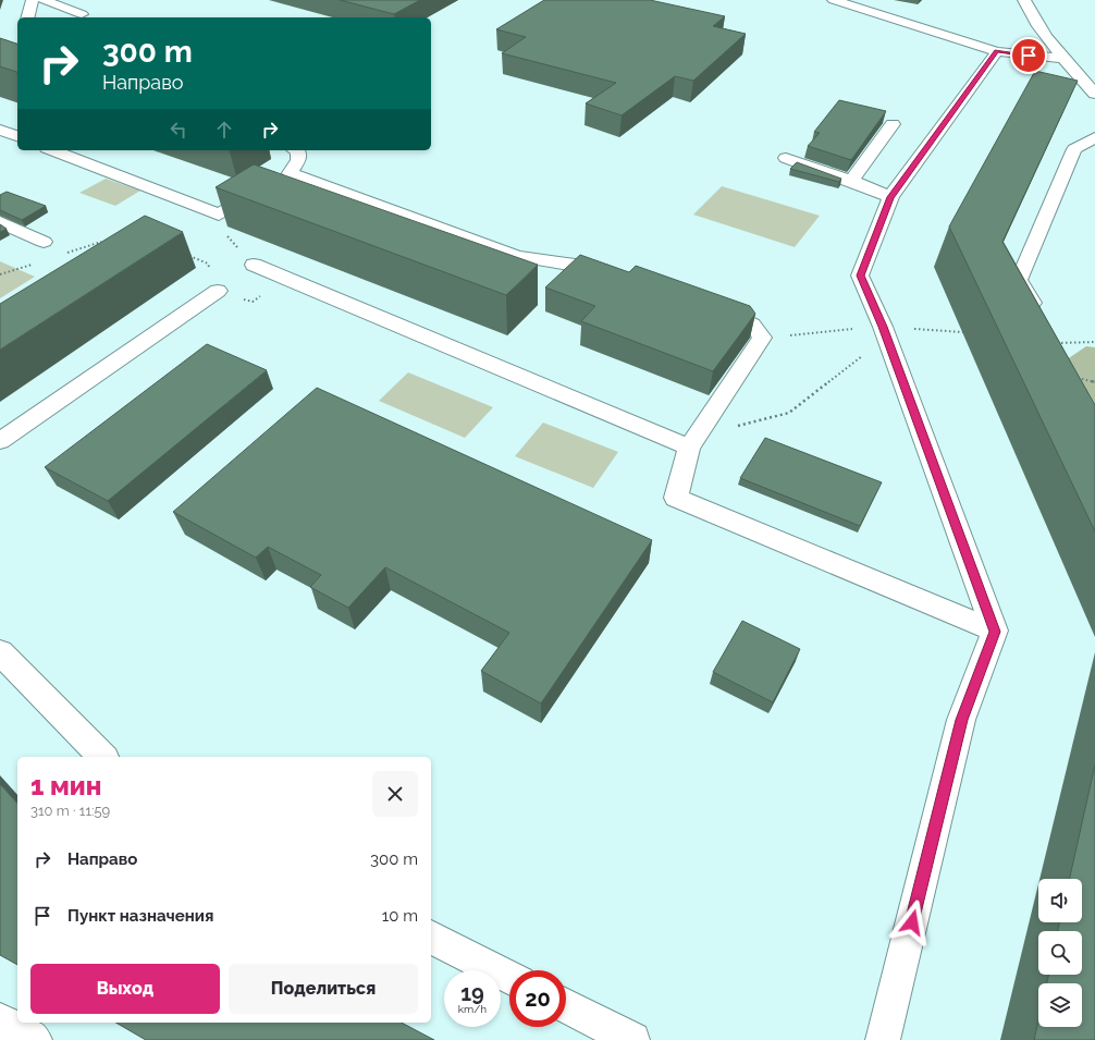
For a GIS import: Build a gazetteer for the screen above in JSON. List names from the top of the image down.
{
  "page": {
    "turn": ["300 m", "Направо"],
    "heading": ["1 мин", "310 m · 11:59"],
    "list": [
      {
        "name": "Направо",
        "value": "300 m"
      },
      {
        "name": "Пункт назначения",
        "value": "10 m"
      }
    ],
    "buttons": ["Выход", "Поделиться"],
    "speed": "19 km/h",
    "limit": "20"
  }
}
